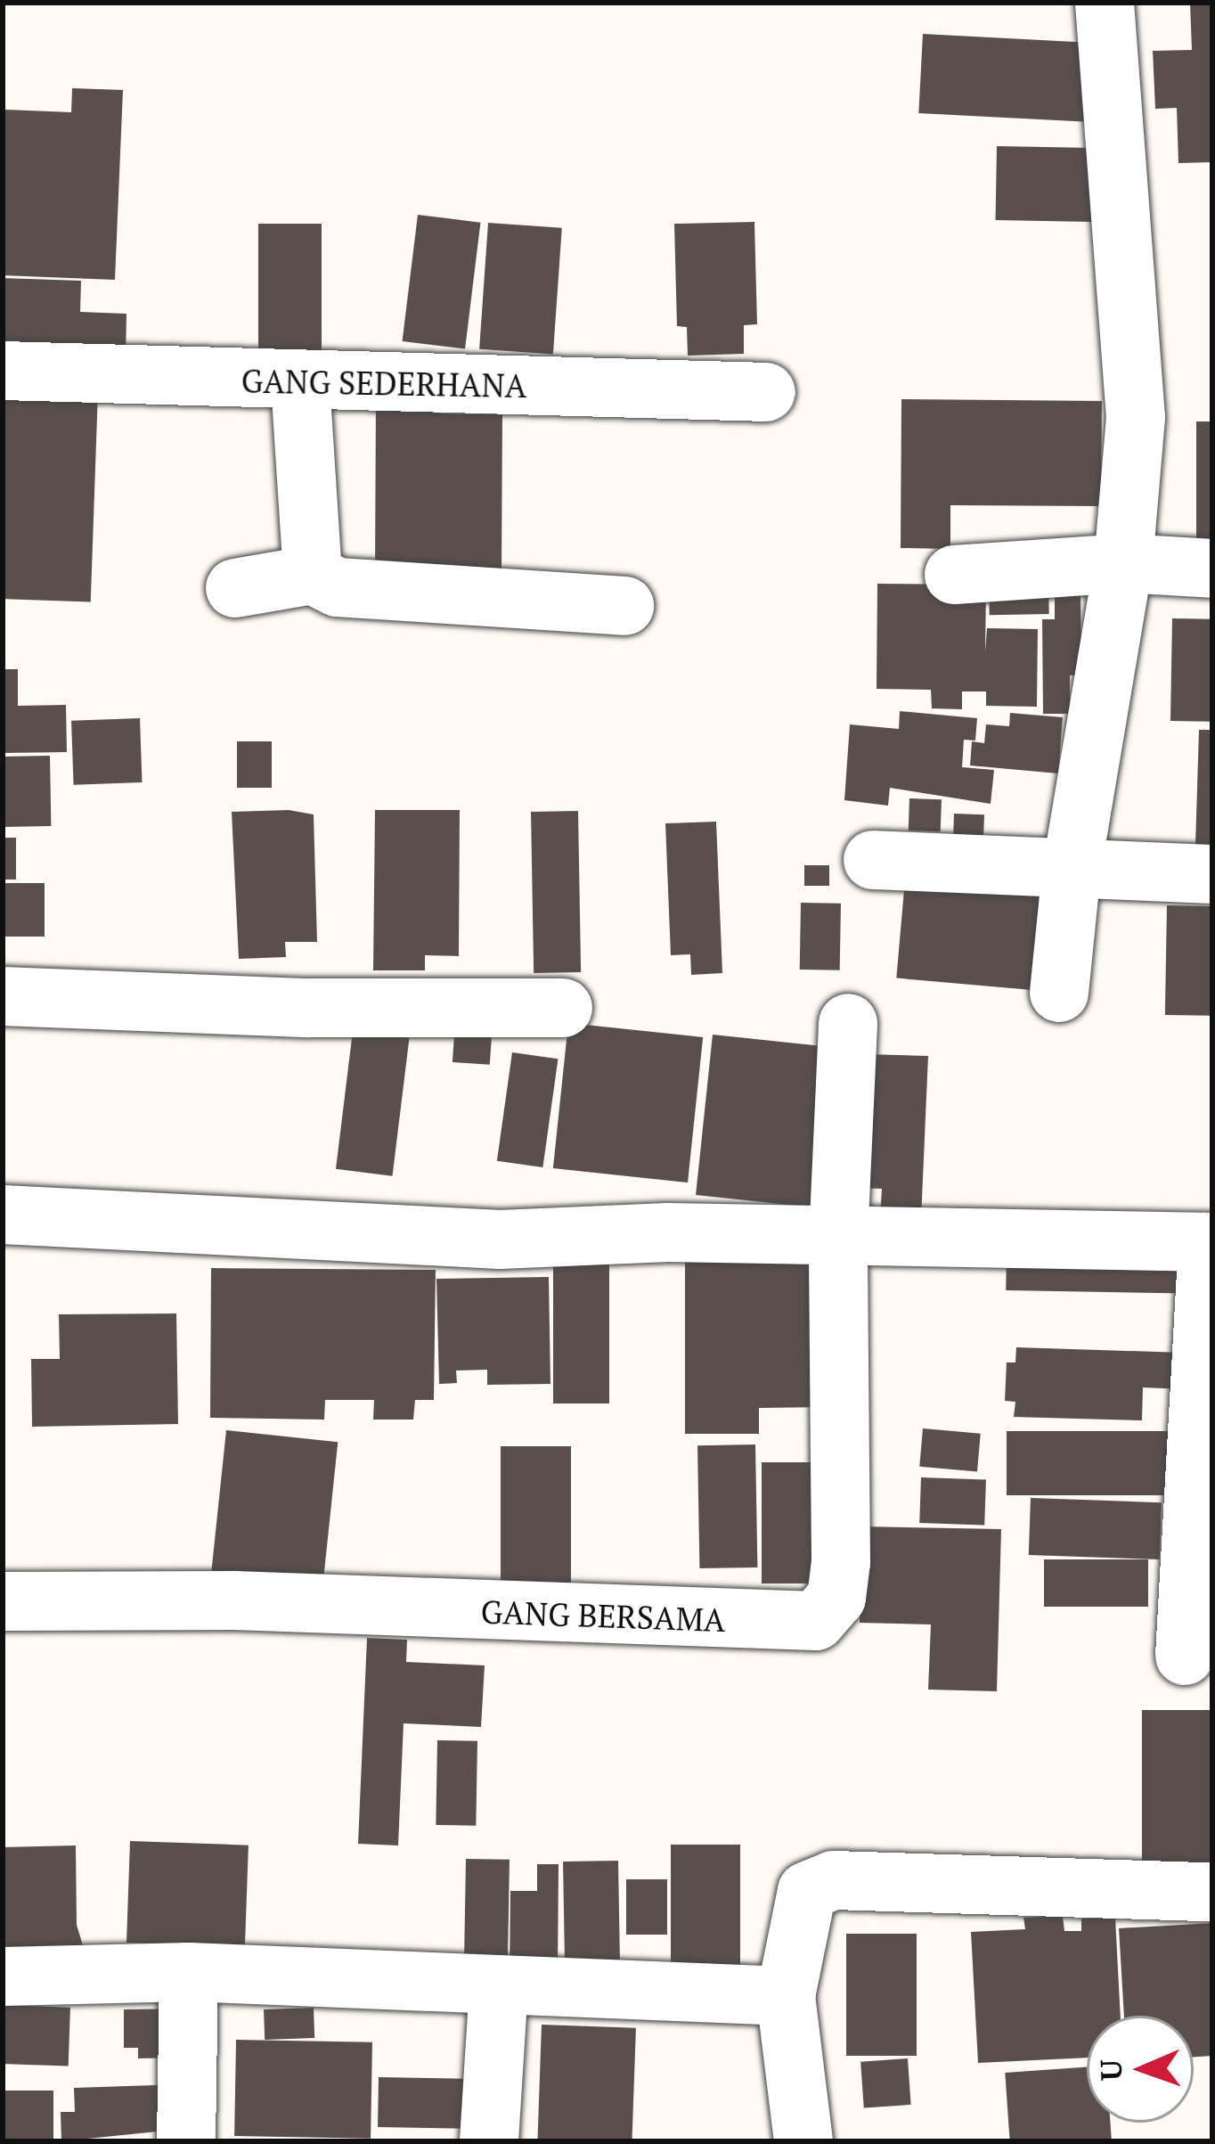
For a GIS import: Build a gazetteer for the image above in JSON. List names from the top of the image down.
{
  "streets": {
    "street": ["GANG SEDERHANA", "GANG BERSAMA"]
  },
  "north": "left"
}
